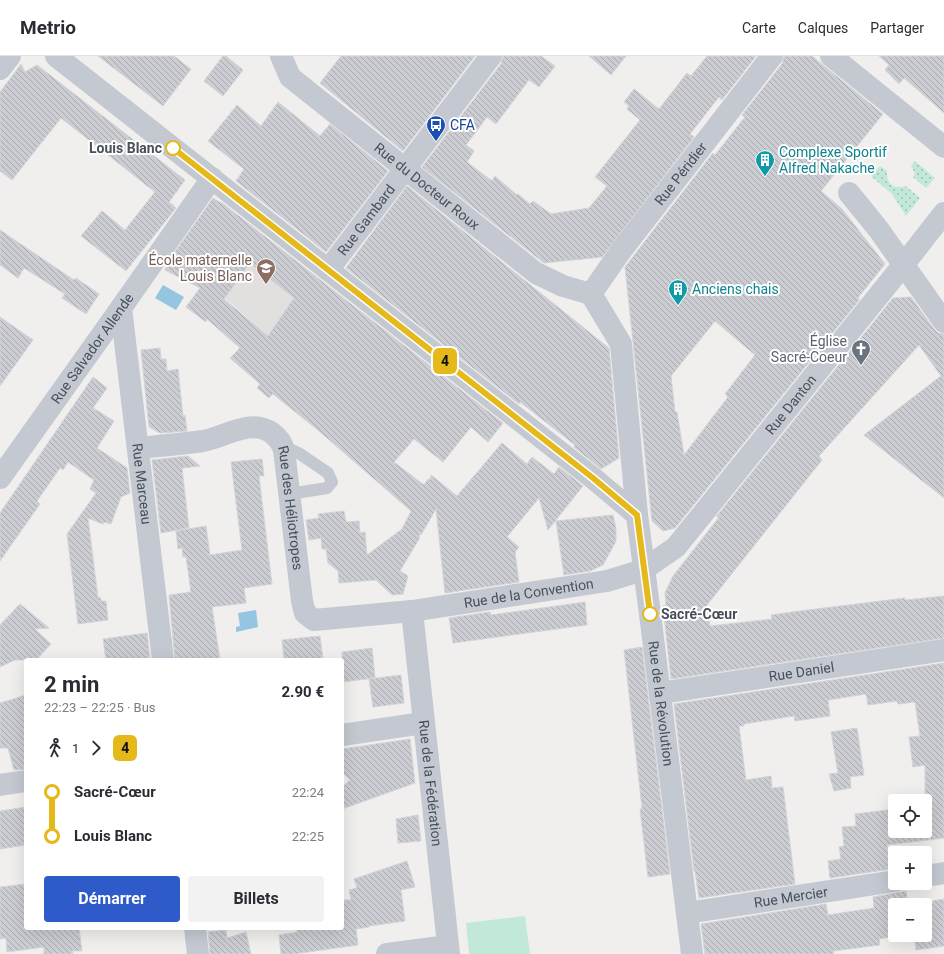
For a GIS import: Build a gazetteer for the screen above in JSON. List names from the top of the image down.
{
  "streets": {
    "street": [
      "Rue Péridier",
      "Rue du Docteur Roux",
      "Rue Gambard",
      "Rue Salvador Allende",
      "Rue Danton",
      "Rue Marceau",
      "Rue des Héliotropes",
      "Rue de la Convention",
      "Rue Daniel",
      "Rue de la Révolution",
      "Rue de la Fédération",
      "Rue Mercier"
    ]
  },
  "crossings": [
    ["Rue Péridier", "Rue du Docteur Roux"],
    ["Rue Péridier", "Rue de la Révolution"],
    ["Rue du Docteur Roux", "Rue Gambard"],
    ["Rue du Docteur Roux", "Rue de la Révolution"],
    ["Rue Salvador Allende", "Rue Marceau"],
    ["Rue Danton", "Rue de la Convention"],
    ["Rue Danton", "Rue de la Révolution"],
    ["Rue Marceau", "Rue des Héliotropes"],
    ["Rue des Héliotropes", "Rue de la Convention"],
    ["Rue des Héliotropes", "Rue de la Fédération"],
    ["Rue de la Convention", "Rue de la Révolution"],
    ["Rue de la Convention", "Rue de la Fédération"],
    ["Rue Daniel", "Rue de la Révolution"],
    ["Rue de la Révolution", "Rue Mercier"]
  ],
  "places": {
    "bus stop": ["CFA"],
    "other": ["Louis Blanc", "Sacré-Cœur"],
    "building": ["Complexe Sportif Alfred Nakache", "Anciens chais"],
    "school or university": ["École maternelle Louis Blanc"],
    "church": ["Église Sacré-Coeur"]
  },
  "lines": ["bus line 4"],
  "page": {
    "header": "Metrio",
    "nav": ["Carte", "Calques", "Partager"],
    "on_map": "4",
    "heading": ["2 min", "22:23 – 22:25 · Bus", "2.90 €"],
    "legs": ["1", "4"],
    "list": [
      {
        "name": "Sacré-Cœur",
        "value": "22:24"
      },
      {
        "name": "Louis Blanc",
        "value": "22:25"
      }
    ],
    "map_buttons": ["+", "−"],
    "buttons": ["Démarrer", "Billets"]
  }
}
